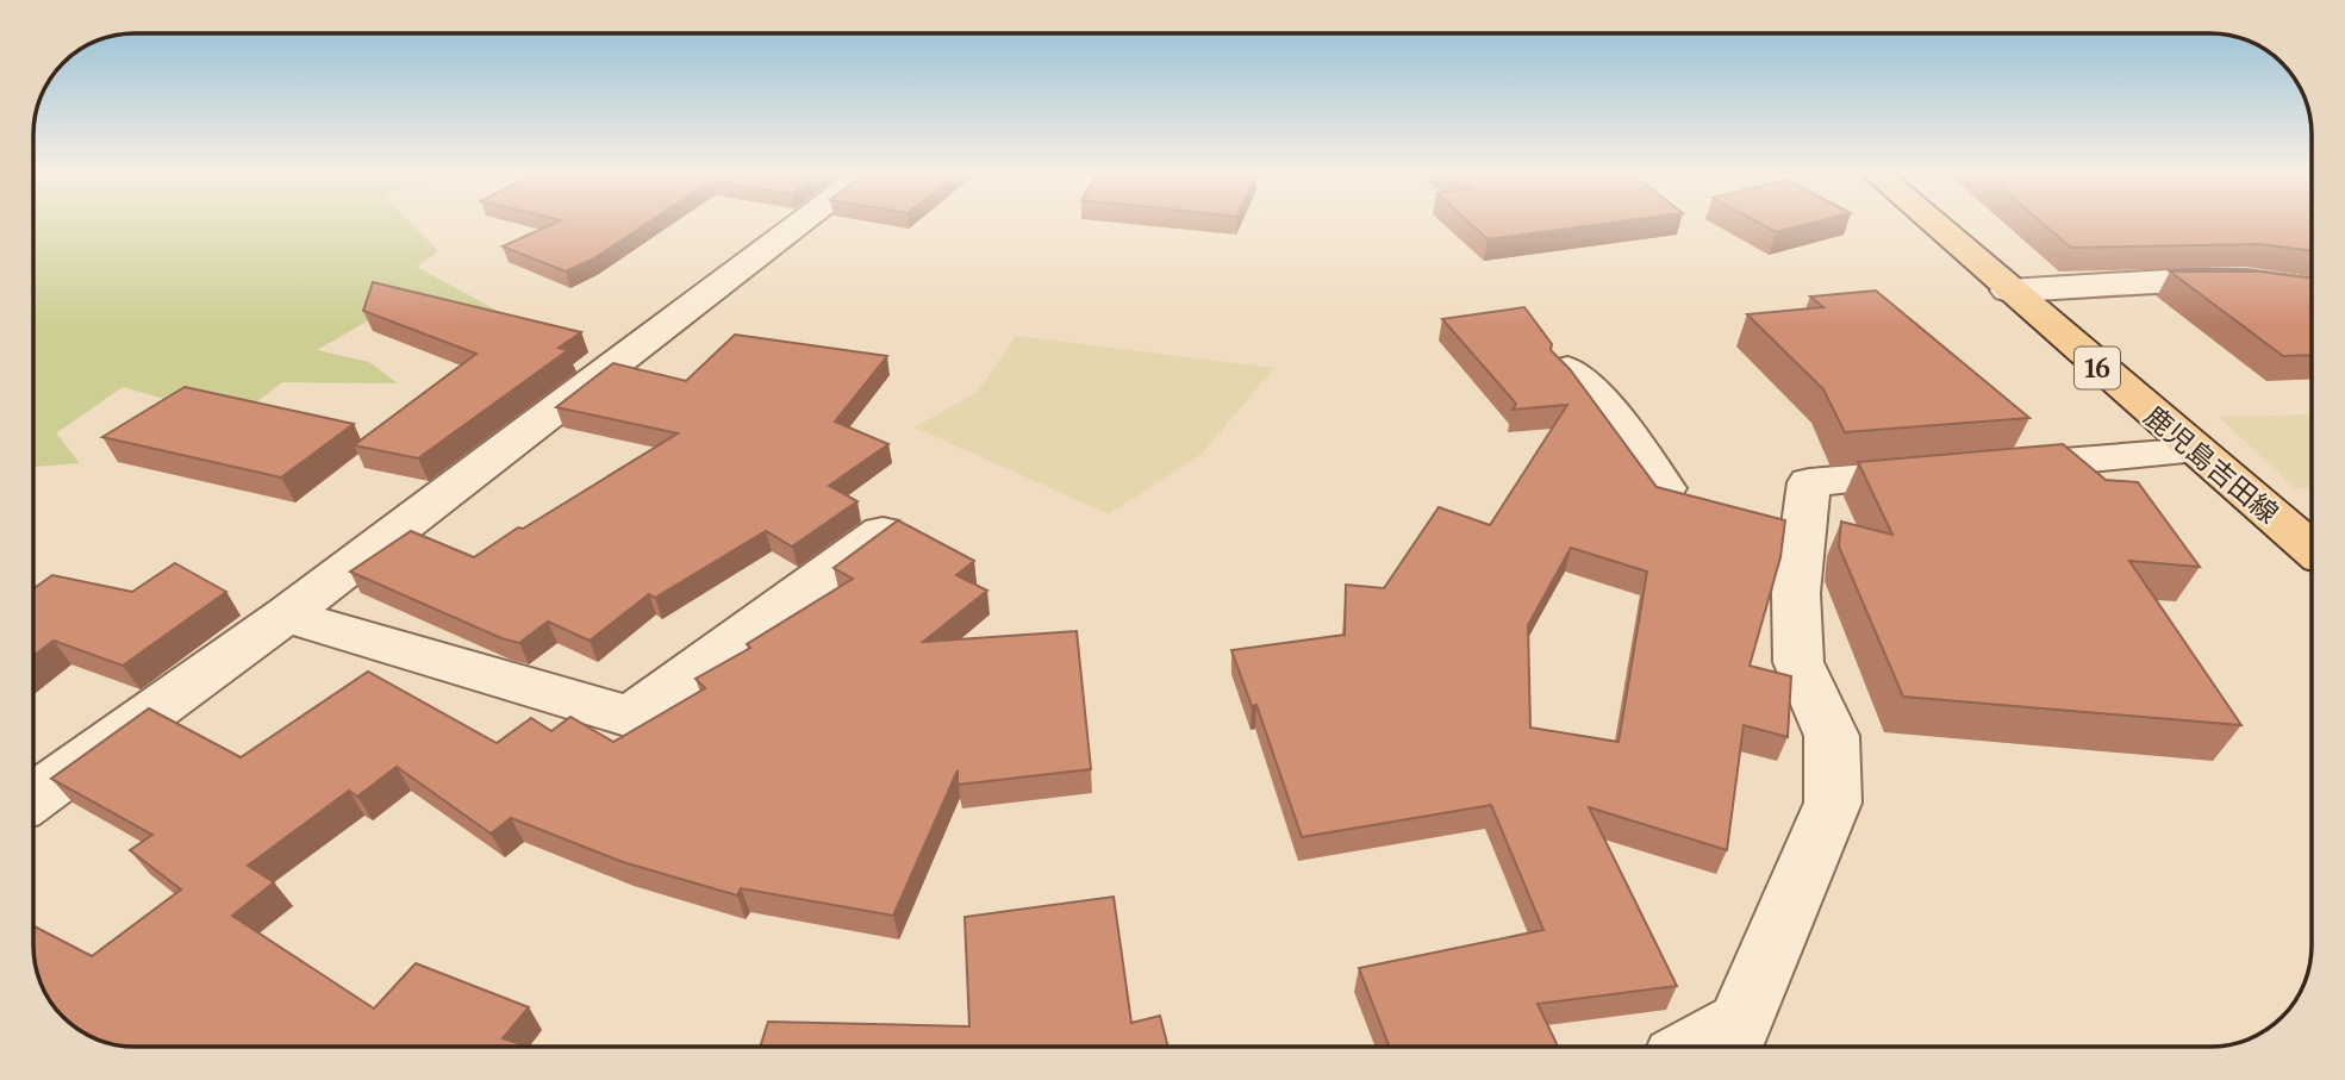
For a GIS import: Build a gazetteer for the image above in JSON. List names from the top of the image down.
{
  "streets": {
    "main road": ["16", "鹿児島吉田線"]
  }
}
